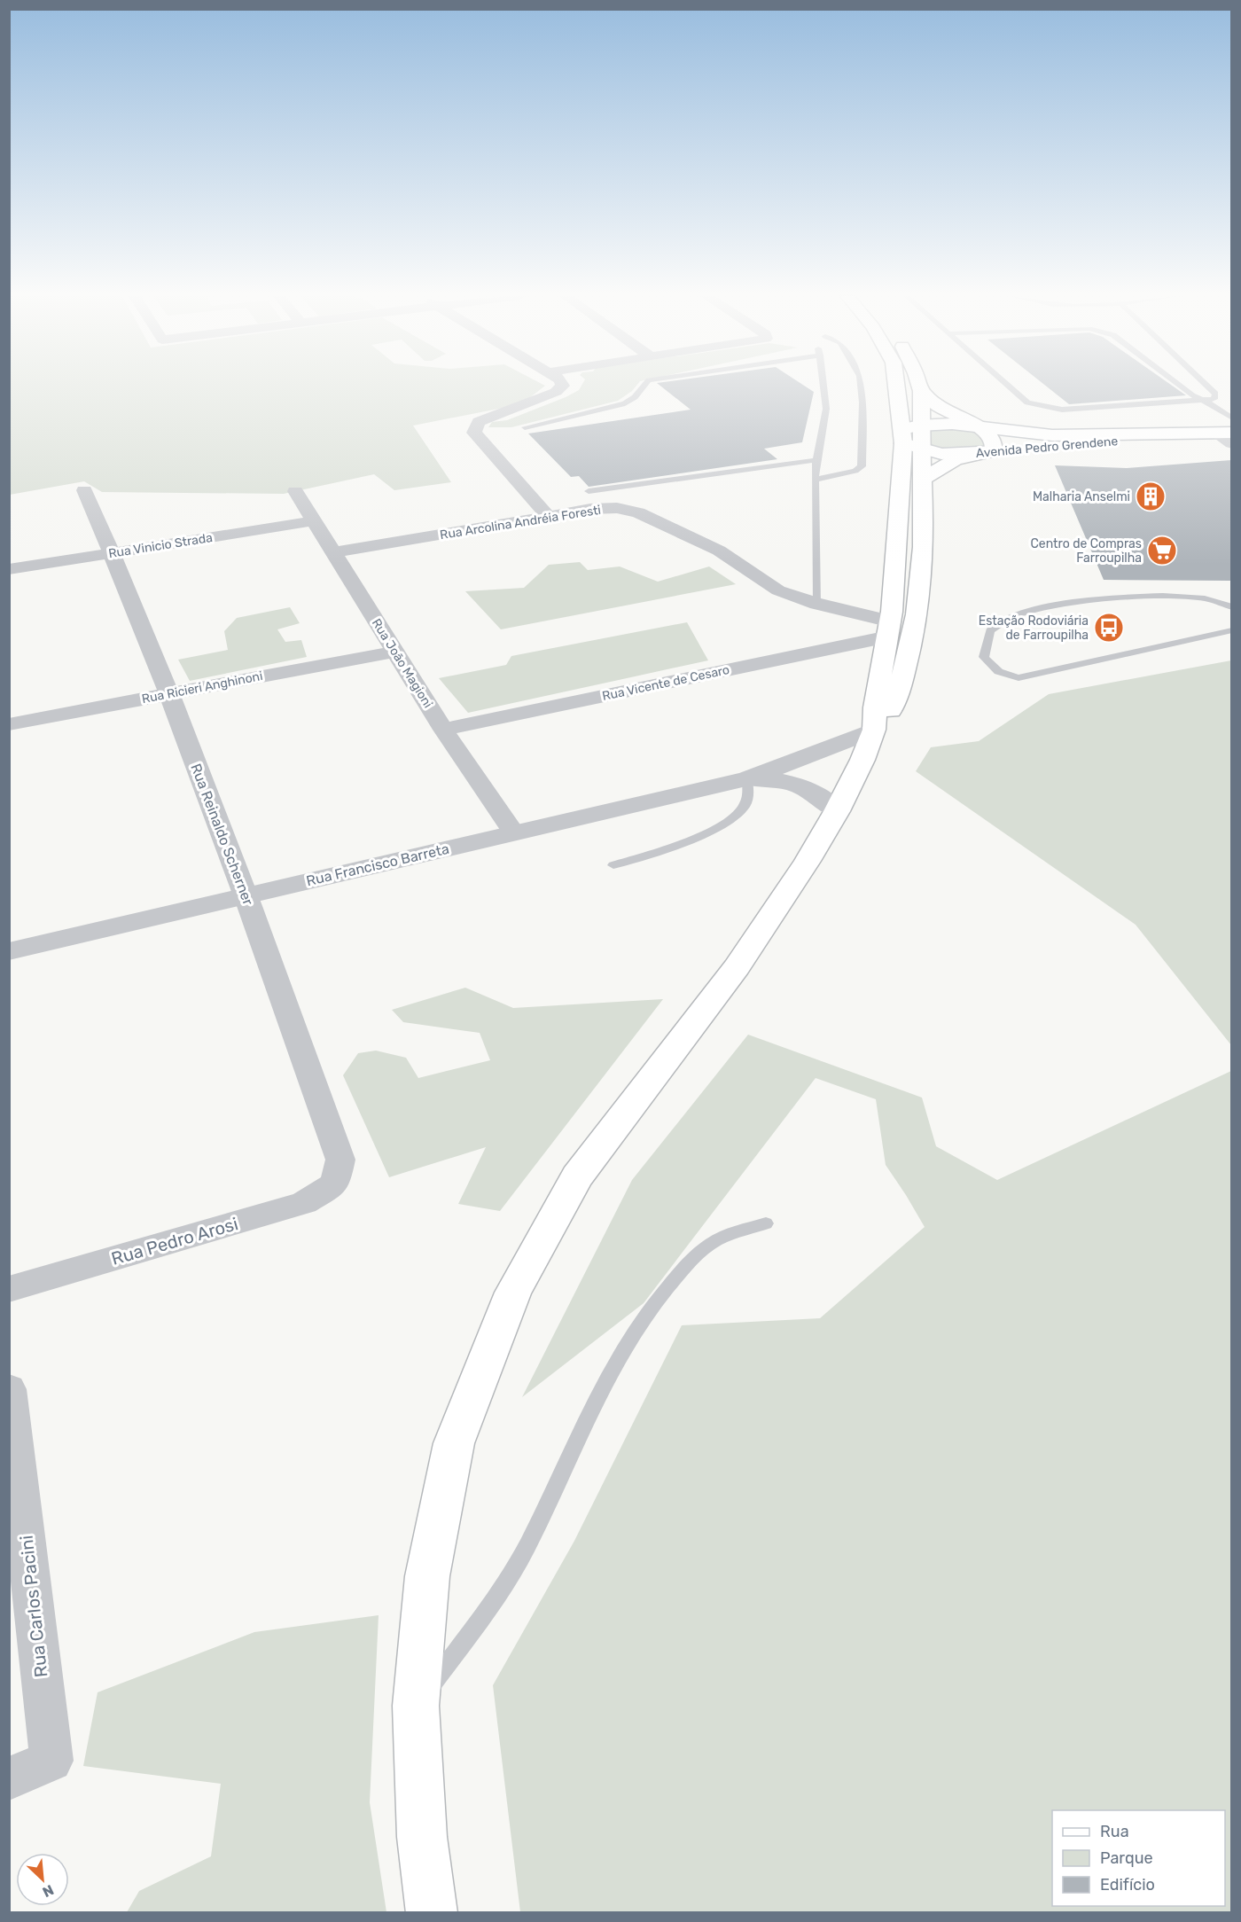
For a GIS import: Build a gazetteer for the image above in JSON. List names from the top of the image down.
{
  "streets": {
    "main road": ["Avenida Pedro Grendene"],
    "street": [
      "Rua Arcolina Andréia Foresti",
      "Rua Vinicio Strada",
      "Rua João Magioni",
      "Rua Vicente de Cesaro",
      "Rua Ricieri Anghinoni",
      "Rua Reinaldo Scherner",
      "Rua Francisco Barreta",
      "Rua Pedro Arosi",
      "Rua Carlos Pacini"
    ]
  },
  "crossings": [
    ["Rua Arcolina Andréia Foresti", "Rua João Magioni"],
    ["Rua Vinicio Strada", "Rua João Magioni"],
    ["Rua Vinicio Strada", "Rua Reinaldo Scherner"],
    ["Rua João Magioni", "Rua Vicente de Cesaro"],
    ["Rua João Magioni", "Rua Ricieri Anghinoni"],
    ["Rua João Magioni", "Rua Francisco Barreta"],
    ["Rua Ricieri Anghinoni", "Rua Reinaldo Scherner"],
    ["Rua Reinaldo Scherner", "Rua Francisco Barreta"],
    ["Rua Reinaldo Scherner", "Rua Pedro Arosi"]
  ],
  "places": {
    "building": ["Malharia Anselmi"],
    "supermarket": ["Centro de Compras Farroupilha"],
    "bus stop": ["Estação Rodoviária de Farroupilha"]
  },
  "legend": ["Rua", "Parque", "Edifício"],
  "north": "bottom right"
}
